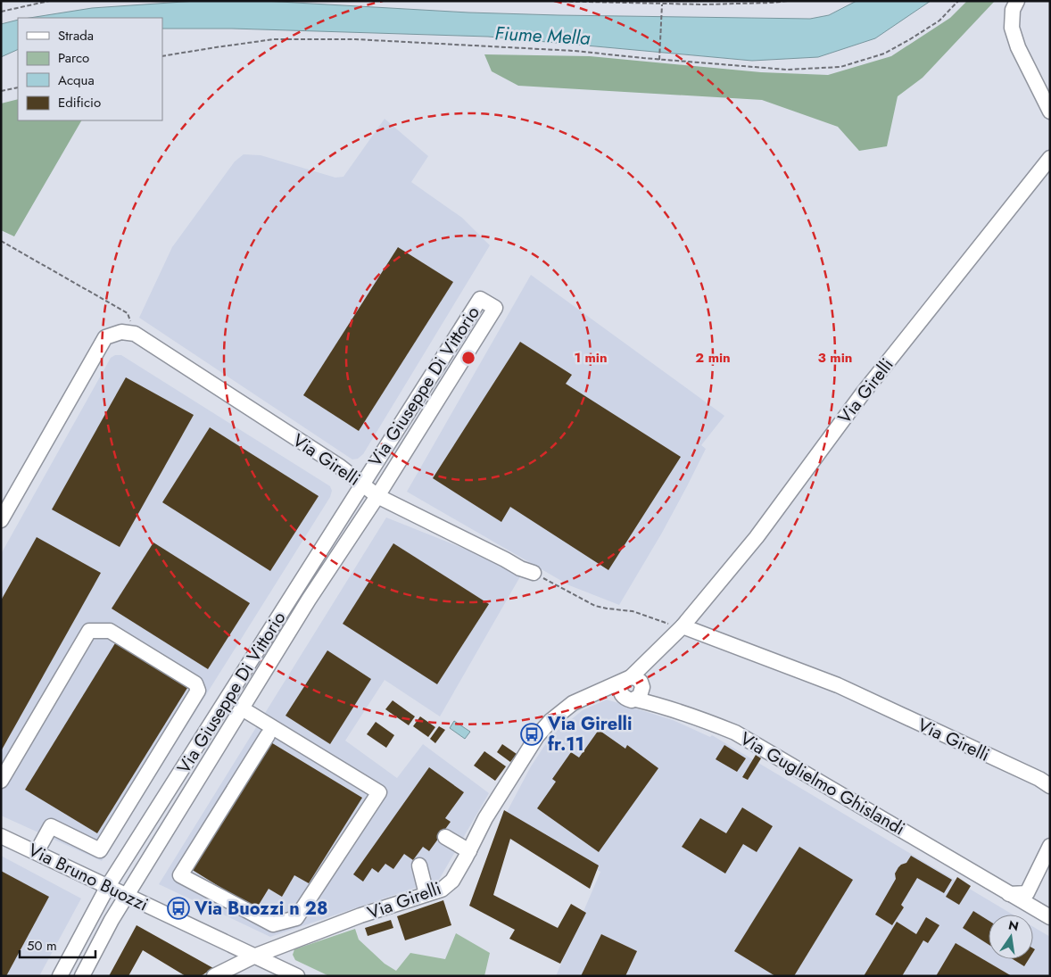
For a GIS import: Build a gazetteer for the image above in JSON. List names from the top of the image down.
{
  "streets": {
    "street": [
      "Via Giuseppe Di Vittorio",
      "Via Girelli",
      "Via Guglielmo Ghislandi",
      "Via Bruno Buozzi"
    ]
  },
  "crossings": [
    ["Via Giuseppe Di Vittorio", "Via Girelli"],
    ["Via Giuseppe Di Vittorio", "Via Bruno Buozzi"],
    ["Via Girelli", "Via Guglielmo Ghislandi"],
    ["Via Girelli", "Via Bruno Buozzi"]
  ],
  "water": ["Fiume Mella"],
  "places": {
    "bus stop": ["Via Girelli fr.11", "Via Buozzi n 28"]
  },
  "legend": [
    "Strada",
    "Parco",
    "Acqua",
    "Edificio"
  ],
  "scale_bar": "50 m",
  "north": "top",
  "rings": ["1 min", "2 min", "3 min"]
}
